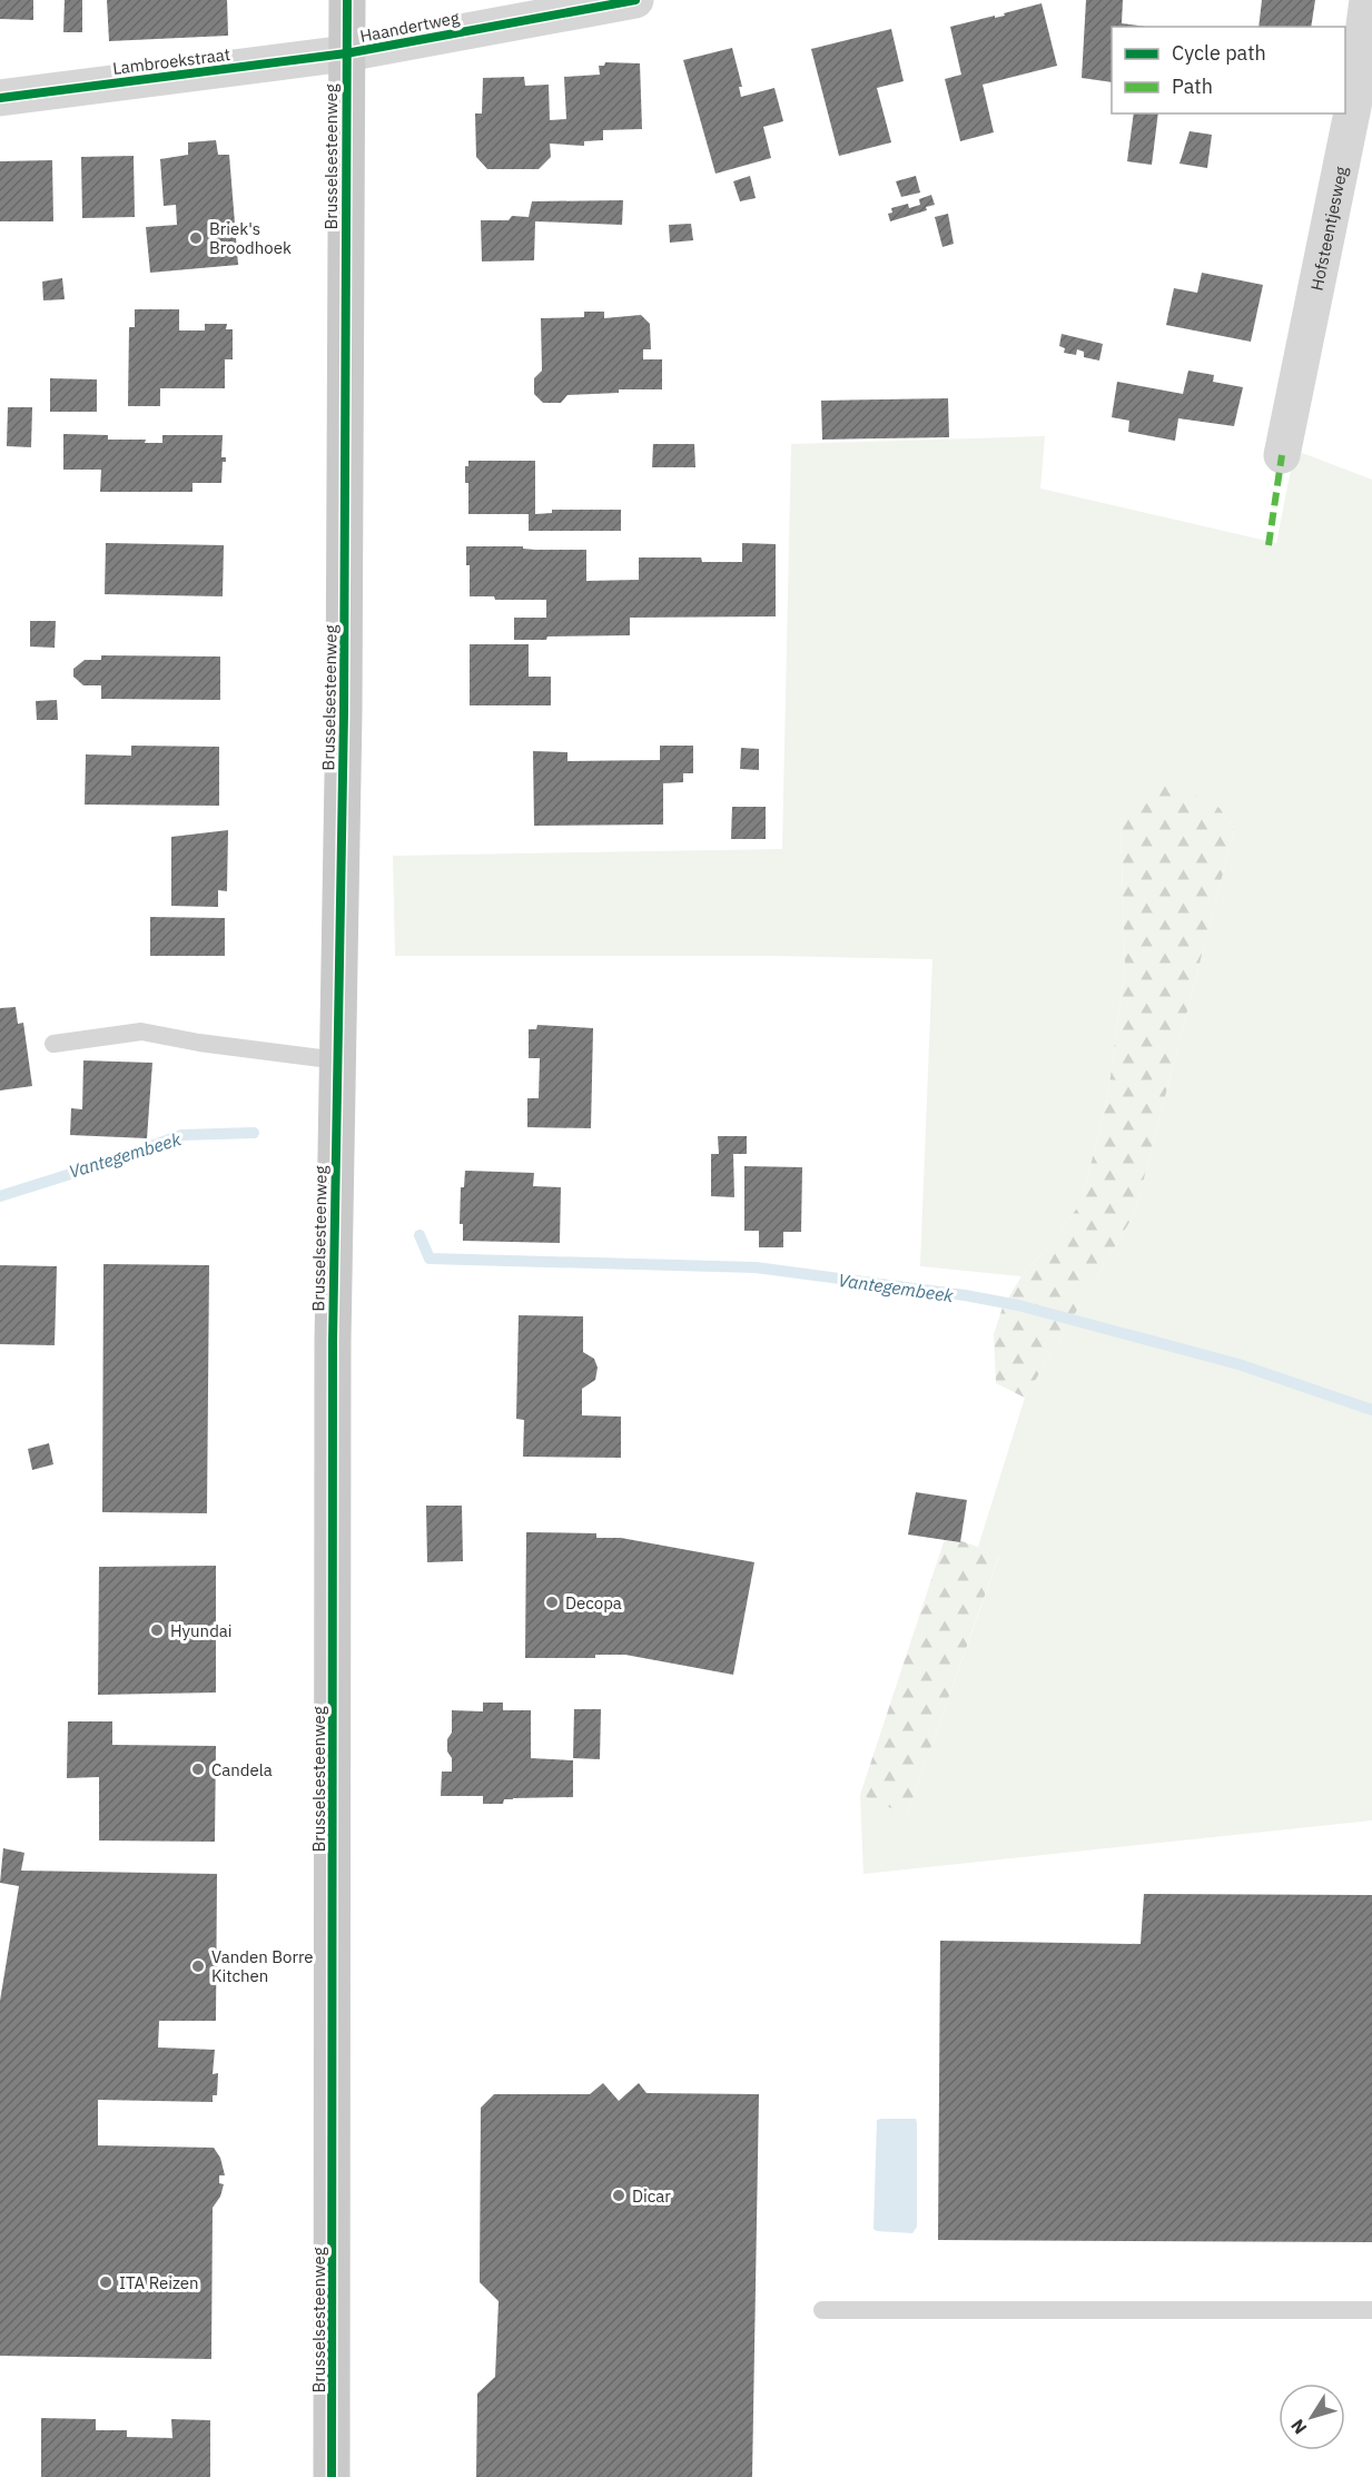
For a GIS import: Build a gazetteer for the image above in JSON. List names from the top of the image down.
{
  "streets": {
    "main road": ["Brusselsesteenweg"],
    "street": ["Haandertweg", "Lambroekstraat", "Hofsteentjesweg"]
  },
  "crossings": [
    ["Haandertweg", "Lambroekstraat"],
    ["Haandertweg", "Brusselsesteenweg"],
    ["Lambroekstraat", "Brusselsesteenweg"]
  ],
  "water": ["Vantegembeek"],
  "places": [
    "Briek's Broodhoek",
    "Decopa",
    "Hyundai",
    "Candela",
    "Vanden Borre Kitchen",
    "Dicar",
    "ITA Reizen"
  ],
  "legend": ["Cycle path", "Path"],
  "north": "bottom left"
}
